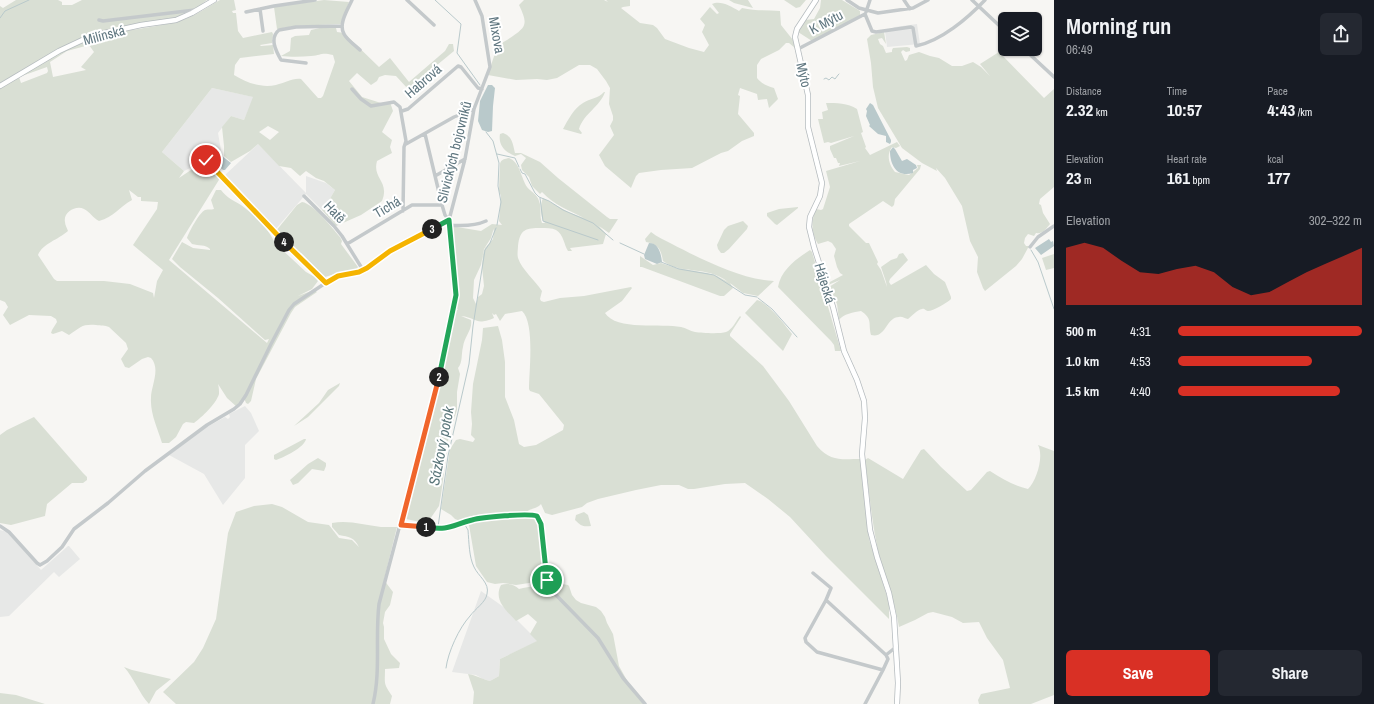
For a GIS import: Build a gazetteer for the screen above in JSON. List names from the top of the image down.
{
  "streets": {
    "main road": ["Milínská", "Mýto", "Hájecká"],
    "street": [
      "K Mýtu",
      "Mixova",
      "Habrová",
      "Slivických bojovníků",
      "Tichá",
      "Hatě"
    ]
  },
  "crossings": [
    ["K Mýtu", "Mýto"],
    ["Mixova", "Slivických bojovníků"],
    ["Mýto", "Hájecká"],
    ["Habrová", "Slivických bojovníků"],
    ["Tichá", "Hatě"]
  ],
  "water": ["Sázkový potok"],
  "page": {
    "heading": ["Morning run", "06:49"],
    "stats": [
      ["Distance", "2.32 km"],
      ["Time", "10:57"],
      ["Pace", "4:43 /km"],
      ["Elevation", "23 m"],
      ["Heart rate", "161 bpm"],
      ["kcal", "177"]
    ],
    "chart": ["Elevation", "302–322 m"],
    "pins": [
      "3",
      "4",
      "2",
      "1"
    ],
    "list": [
      {
        "name": "500 m",
        "note": "4:31"
      },
      {
        "name": "1.0 km",
        "note": "4:53"
      },
      {
        "name": "1.5 km",
        "note": "4:40"
      }
    ],
    "buttons": ["Save", "Share"]
  }
}
